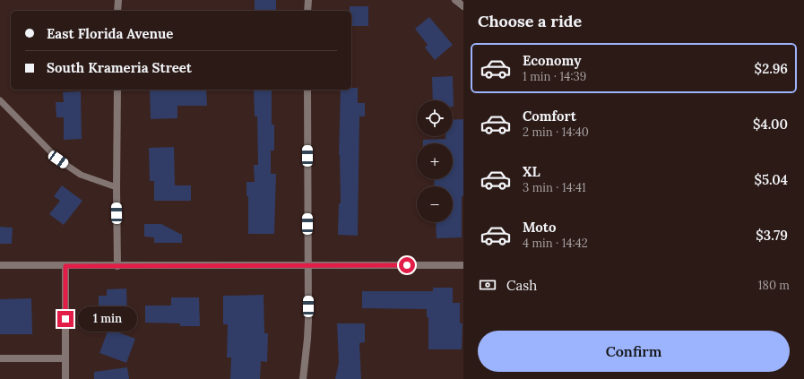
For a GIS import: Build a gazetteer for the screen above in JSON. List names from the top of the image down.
{
  "page": {
    "heading": "Choose a ride",
    "banner": ["East Florida Avenue", "South Krameria Street"],
    "list": [
      {
        "name": "Economy",
        "note": "1 min · 14:39",
        "value": "$2.96"
      },
      {
        "name": "Comfort",
        "note": "2 min · 14:40",
        "value": "$4.00"
      },
      {
        "name": "XL",
        "note": "3 min · 14:41",
        "value": "$5.04"
      },
      {
        "name": "Moto",
        "note": "4 min · 14:42",
        "value": "$3.79"
      }
    ],
    "map_buttons": ["+", "−"],
    "pay": ["Cash", "180 m"],
    "bubble": "1 min",
    "buttons": "Confirm"
  }
}
